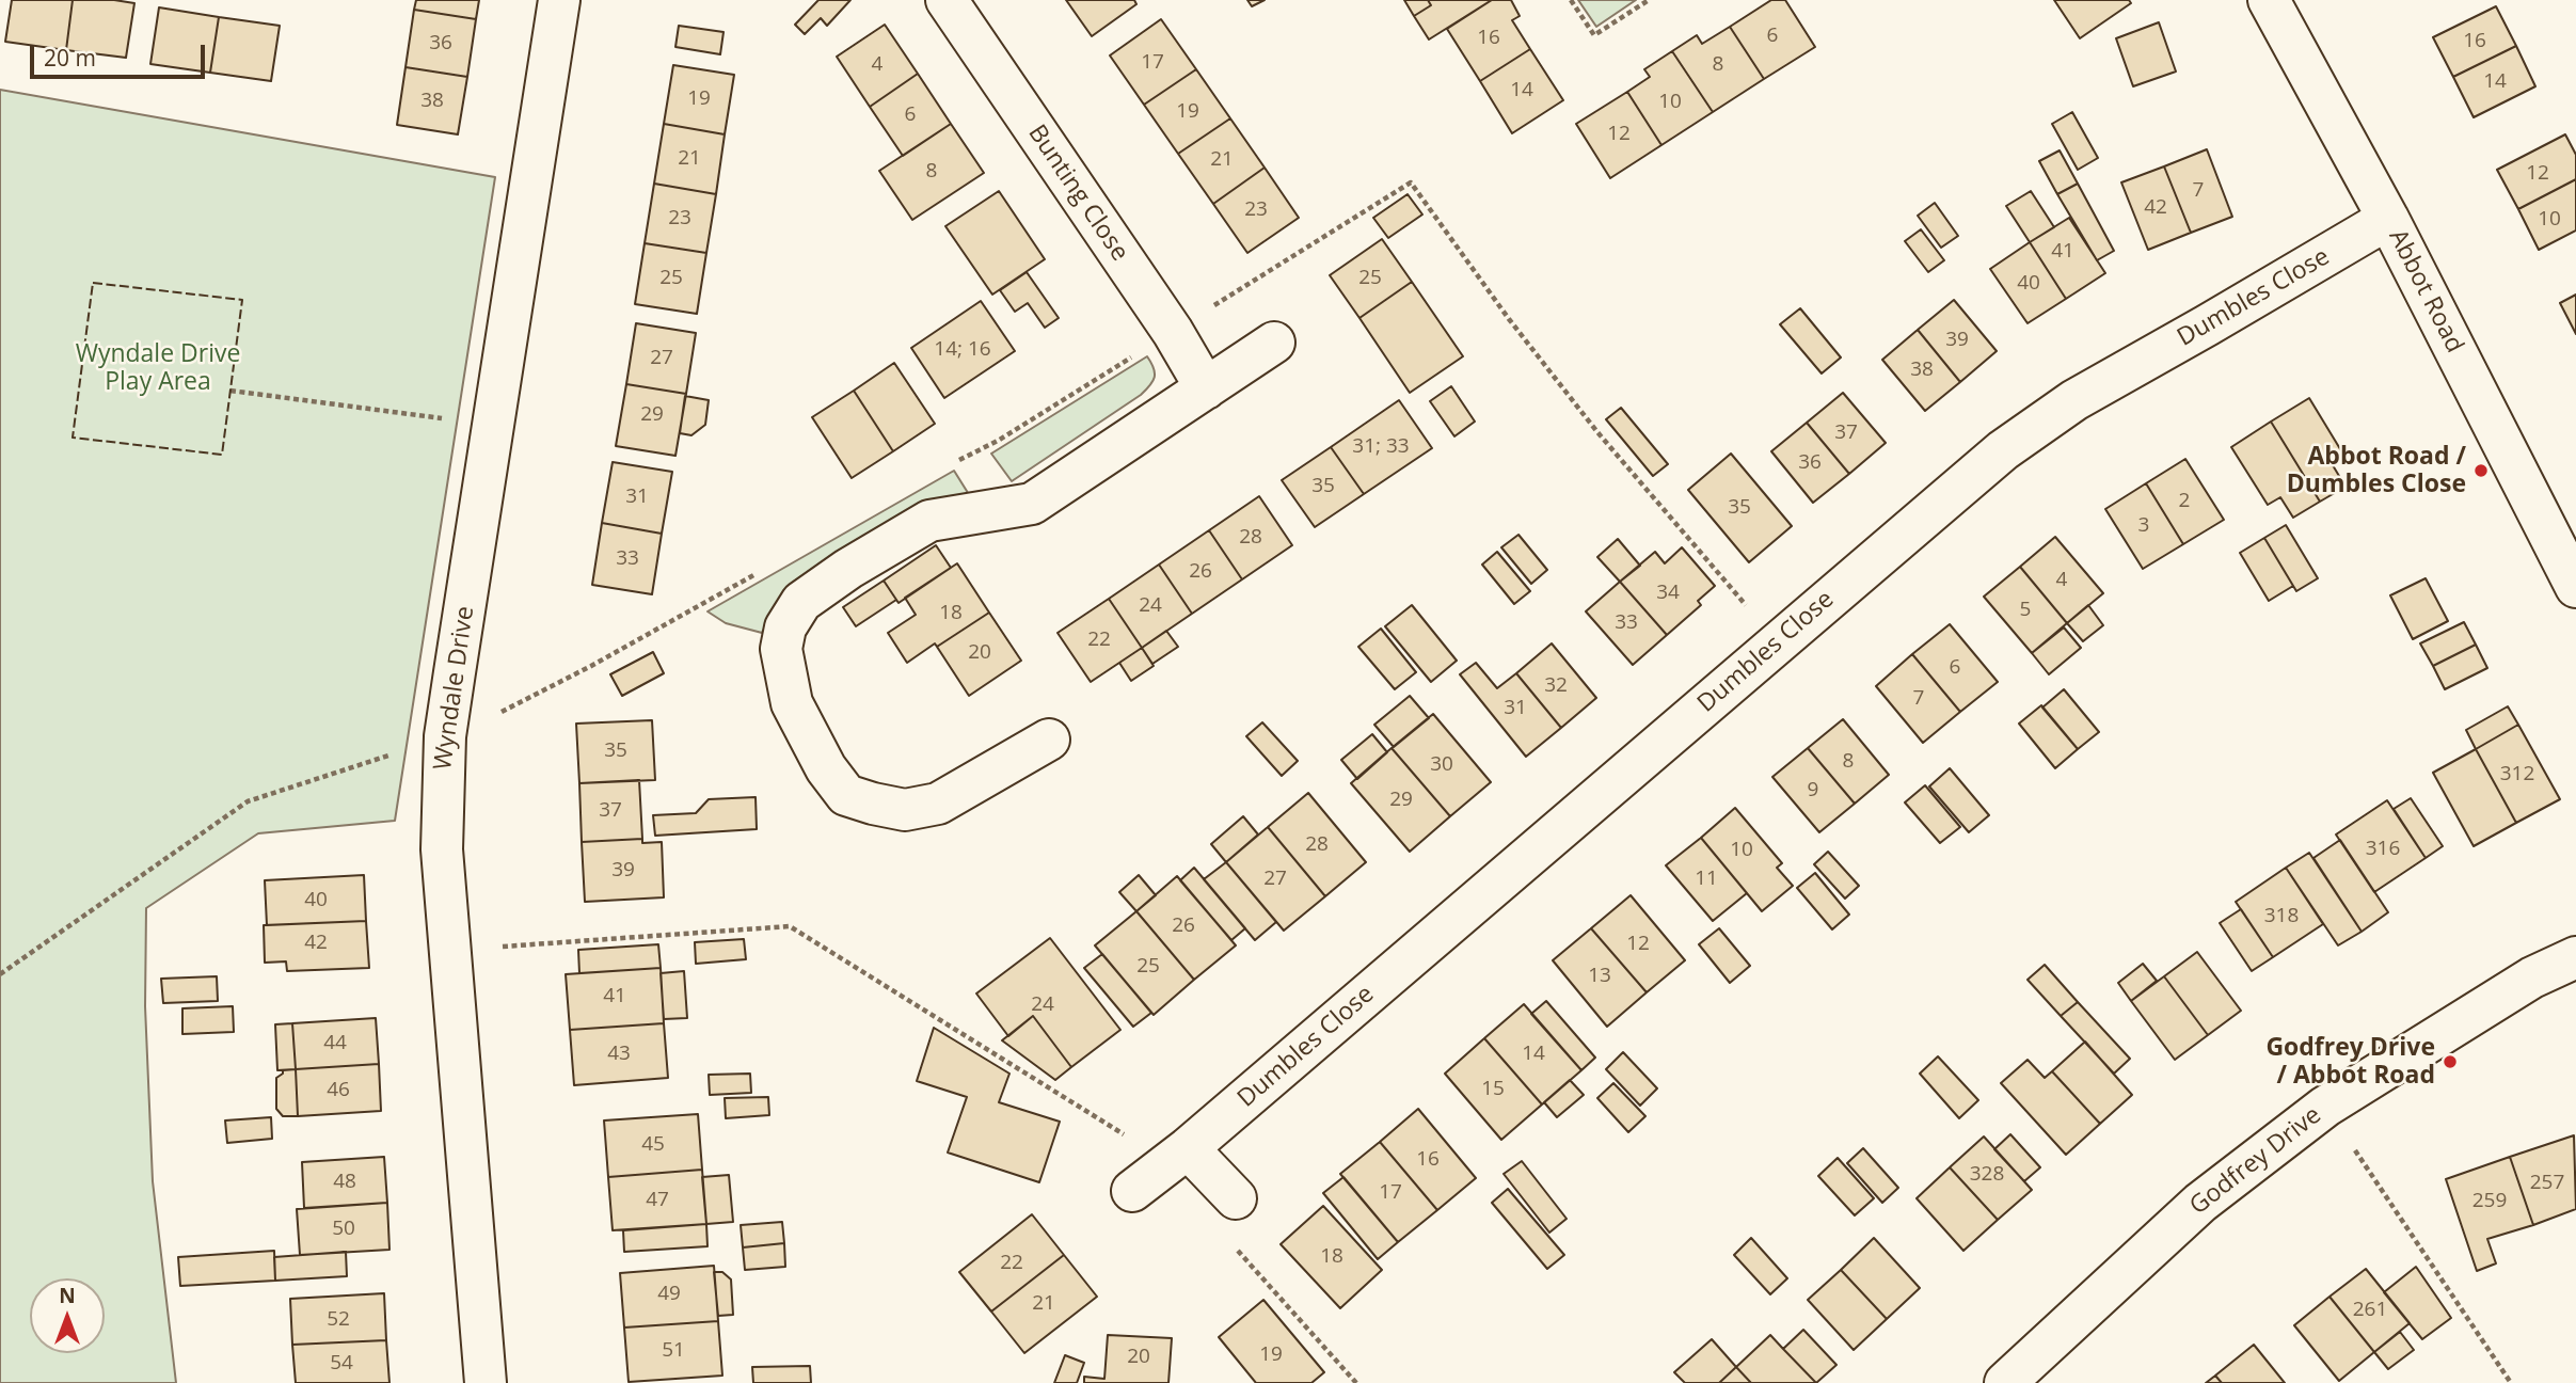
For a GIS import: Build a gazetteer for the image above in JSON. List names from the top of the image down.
{
  "streets": {
    "street": [
      "Bunting Close",
      "Abbot Road",
      "Dumbles Close",
      "Wyndale Drive",
      "Godfrey Drive"
    ]
  },
  "crossings": [
    ["Abbot Road", "Dumbles Close"]
  ],
  "parks": ["Wyndale Drive Play Area"],
  "places": ["Abbot Road / Dumbles Close", "Godfrey Drive / Abbot Road"],
  "house_numbers": [
    "6",
    "16",
    "16",
    "36",
    "17",
    "4",
    "8",
    "14",
    "14",
    "19",
    "38",
    "10",
    "19",
    "6",
    "12",
    "21",
    "21",
    "8",
    "12",
    "7",
    "42",
    "23",
    "23",
    "10",
    "41",
    "25",
    "25",
    "40",
    "39",
    "14; 16",
    "27",
    "38",
    "29",
    "37",
    "31; 33",
    "36",
    "35",
    "31",
    "2",
    "35",
    "3",
    "28",
    "33",
    "26",
    "4",
    "34",
    "24",
    "5",
    "18",
    "33",
    "22",
    "20",
    "6",
    "32",
    "7",
    "31",
    "35",
    "8",
    "30",
    "312",
    "9",
    "29",
    "37",
    "28",
    "316",
    "10",
    "39",
    "27",
    "11",
    "40",
    "318",
    "26",
    "42",
    "12",
    "25",
    "13",
    "41",
    "24",
    "44",
    "43",
    "14",
    "15",
    "46",
    "45",
    "16",
    "328",
    "48",
    "257",
    "17",
    "47",
    "259",
    "50",
    "18",
    "22",
    "49",
    "21",
    "261",
    "52",
    "51",
    "19",
    "20",
    "54"
  ],
  "scale_bar": "20 m",
  "north": "top"
}
